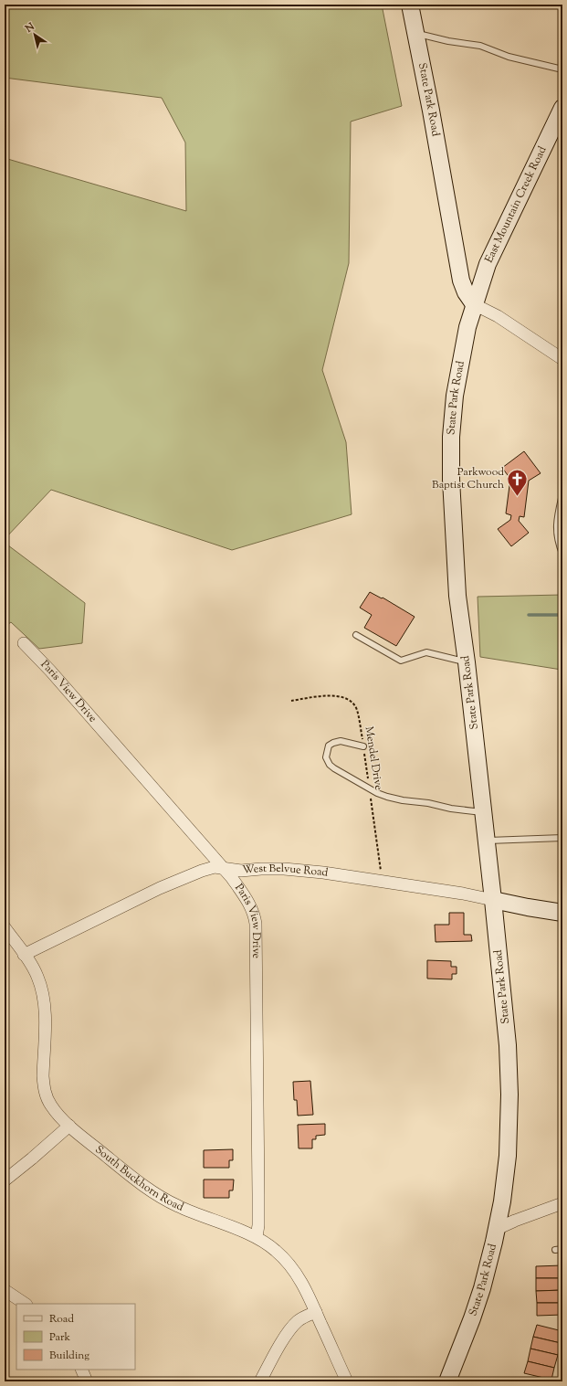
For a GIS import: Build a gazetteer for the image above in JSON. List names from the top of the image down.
{
  "streets": {
    "main road": ["State Park Road", "East Mountain Creek Road", "West Belvue Road"],
    "street": ["Paris View Drive", "South Buckhorn Road"],
    "path": ["Mendel Drive"]
  },
  "crossings": [
    ["State Park Road", "East Mountain Creek Road"],
    ["State Park Road", "West Belvue Road"],
    ["Paris View Drive", "West Belvue Road"],
    ["Paris View Drive", "South Buckhorn Road"],
    ["Mendel Drive", "West Belvue Road"],
    ["West Belvue Road", "South Buckhorn Road"]
  ],
  "places": {
    "church": ["Parkwood Baptist Church"]
  },
  "legend": ["Road", "Park", "Building"],
  "north": "top left"
}
